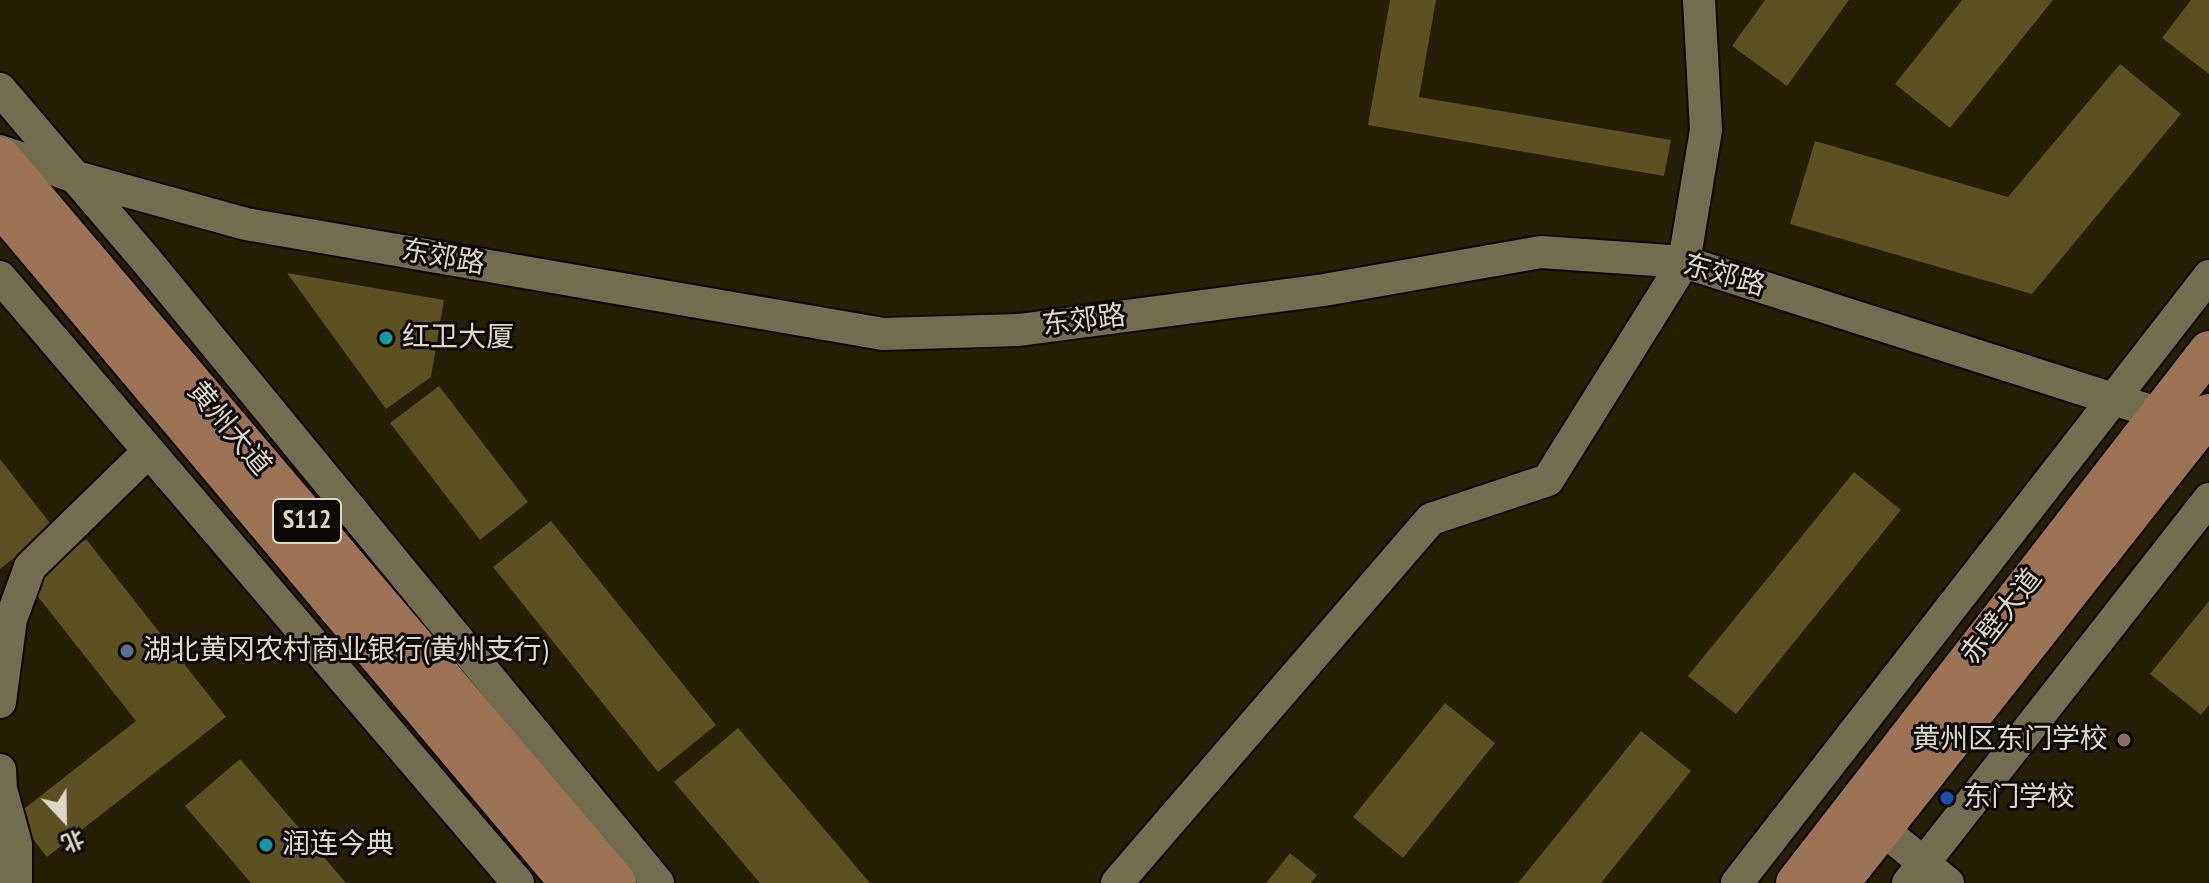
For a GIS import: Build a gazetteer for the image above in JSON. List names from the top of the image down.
{
  "streets": {
    "main road": ["黄州大道", "S112", "赤壁大道"],
    "street": ["东郊路"]
  },
  "crossings": [
    ["东郊路", "赤壁大道"]
  ],
  "places": [
    "红卫大厦",
    "湖北黄冈农村商业银行(黄州支行)",
    "黄州区东门学校",
    "东门学校",
    "润连今典"
  ],
  "north": "bottom"
}
